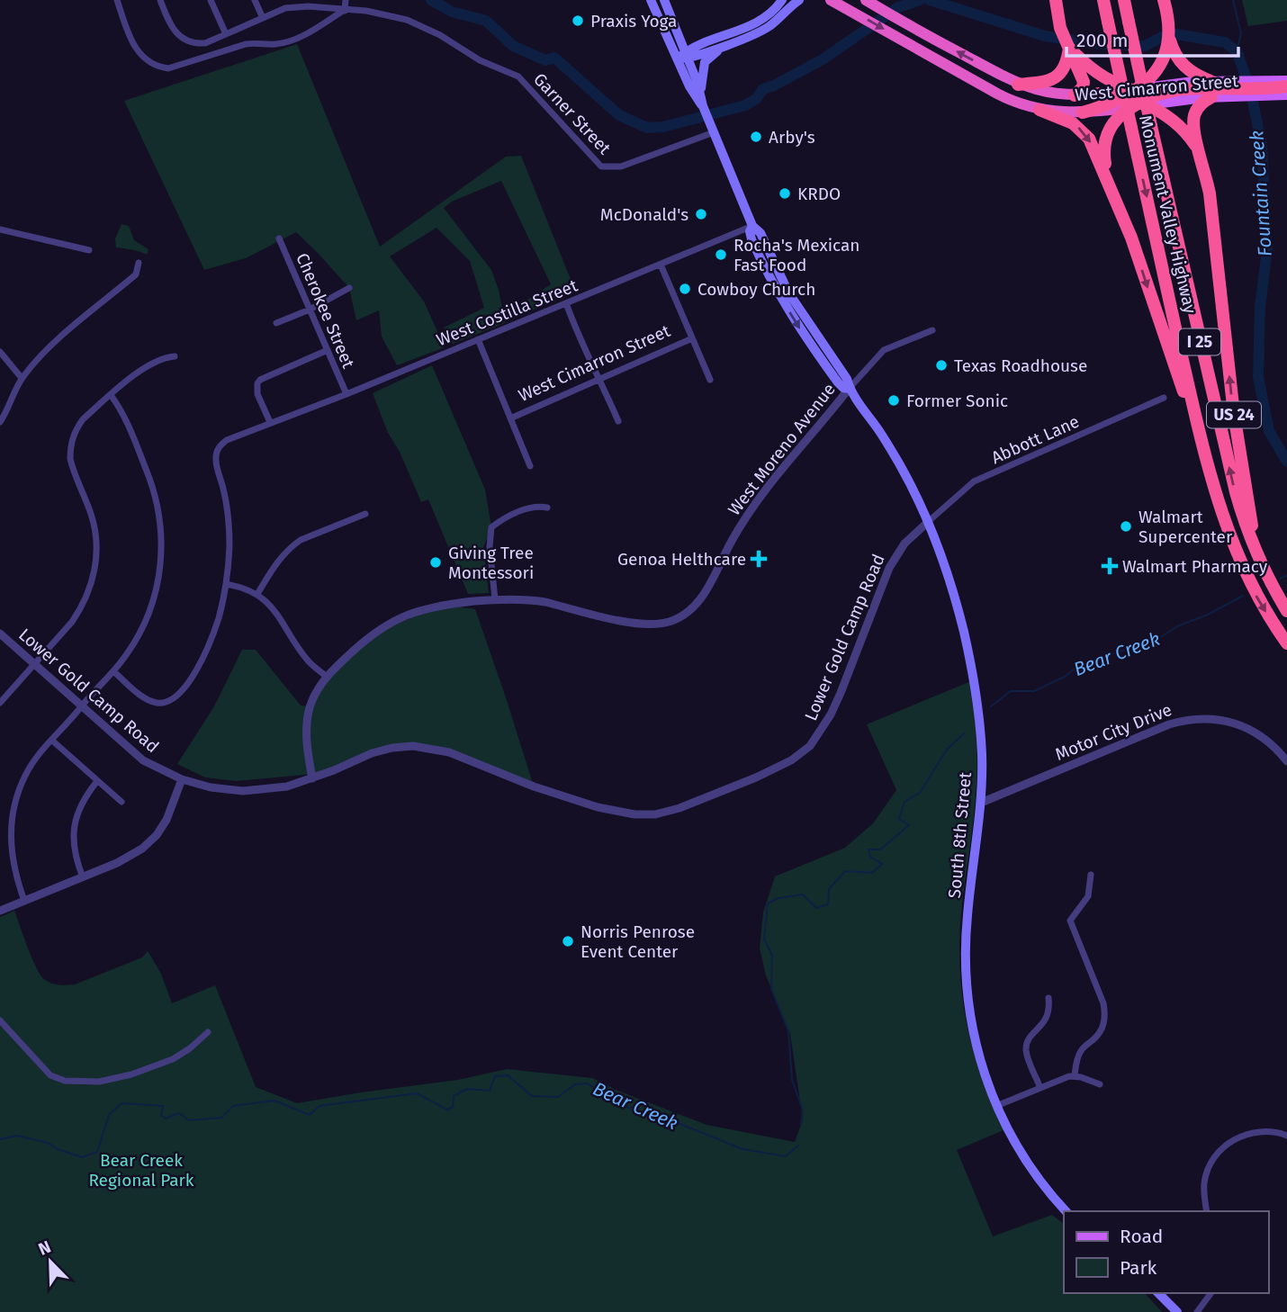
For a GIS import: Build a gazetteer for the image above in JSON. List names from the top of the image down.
{
  "streets": {
    "highway": [
      "West Cimarron Street",
      "Monument Valley Highway",
      "I 25",
      "US 24"
    ],
    "main road": ["South 8th Street"],
    "street": [
      "Garner Street",
      "Cherokee Street",
      "West Costilla Street",
      "Abbott Lane",
      "West Moreno Avenue",
      "Lower Gold Camp Road",
      "Motor City Drive"
    ]
  },
  "crossings": [
    ["West Cimarron Street", "US 24"],
    ["Garner Street", "South 8th Street"],
    ["Monument Valley Highway", "US 24"],
    ["Cherokee Street", "West Costilla Street"],
    ["West Costilla Street", "South 8th Street"],
    ["Abbott Lane", "Lower Gold Camp Road"],
    ["Abbott Lane", "South 8th Street"],
    ["West Moreno Avenue", "Lower Gold Camp Road"],
    ["West Moreno Avenue", "South 8th Street"],
    ["Lower Gold Camp Road", "South 8th Street"],
    ["Motor City Drive", "South 8th Street"]
  ],
  "water": ["Fountain Creek", "Bear Creek"],
  "parks": ["Bear Creek Regional Park"],
  "places": {
    "other": [
      "Praxis Yoga",
      "Arby's",
      "KRDO",
      "McDonald's",
      "Rocha's Mexican Fast Food",
      "Cowboy Church",
      "Texas Roadhouse",
      "Former Sonic",
      "Walmart Supercenter",
      "Giving Tree Montessori",
      "Norris Penrose Event Center"
    ],
    "health": ["Genoa Helthcare", "Walmart Pharmacy"]
  },
  "legend": ["Road", "Park"],
  "scale_bar": "200 m",
  "north": "top left"
}
